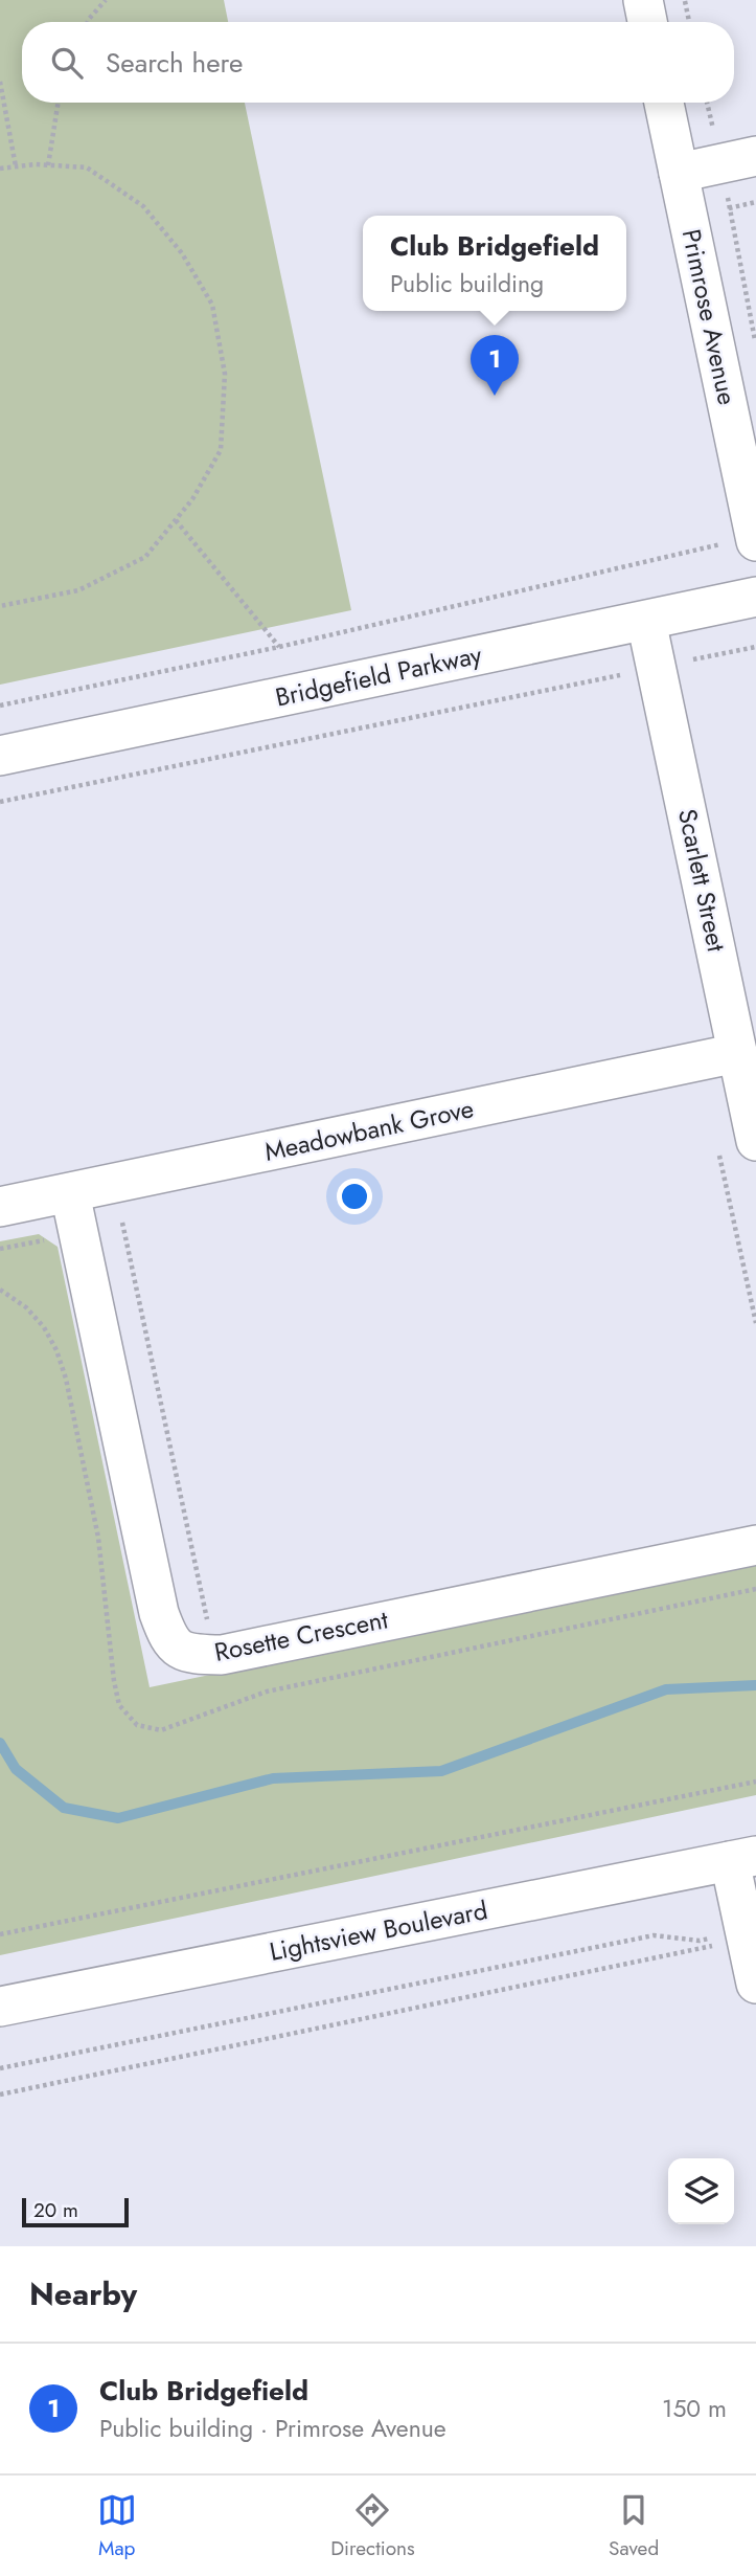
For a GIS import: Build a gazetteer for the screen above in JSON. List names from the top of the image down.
{
  "streets": {
    "street": [
      "Primrose Avenue",
      "Bridgefield Parkway",
      "Scarlett Street",
      "Meadowbank Grove",
      "Rosette Crescent",
      "Lightsview Boulevard"
    ]
  },
  "crossings": [
    ["Bridgefield Parkway", "Scarlett Street"],
    ["Scarlett Street", "Meadowbank Grove"],
    ["Meadowbank Grove", "Rosette Crescent"]
  ],
  "scale_bar": "20 m",
  "page": {
    "search": "Search here",
    "popup": ["Club Bridgefield", "Public building"],
    "pins": "1",
    "scale": "20 m",
    "heading": "Nearby",
    "list": [
      {
        "mark": "1",
        "name": "Club Bridgefield",
        "note": "Public building · Primrose Avenue",
        "value": "150 m"
      }
    ],
    "nav": ["Map", "Directions", "Saved"]
  }
}
